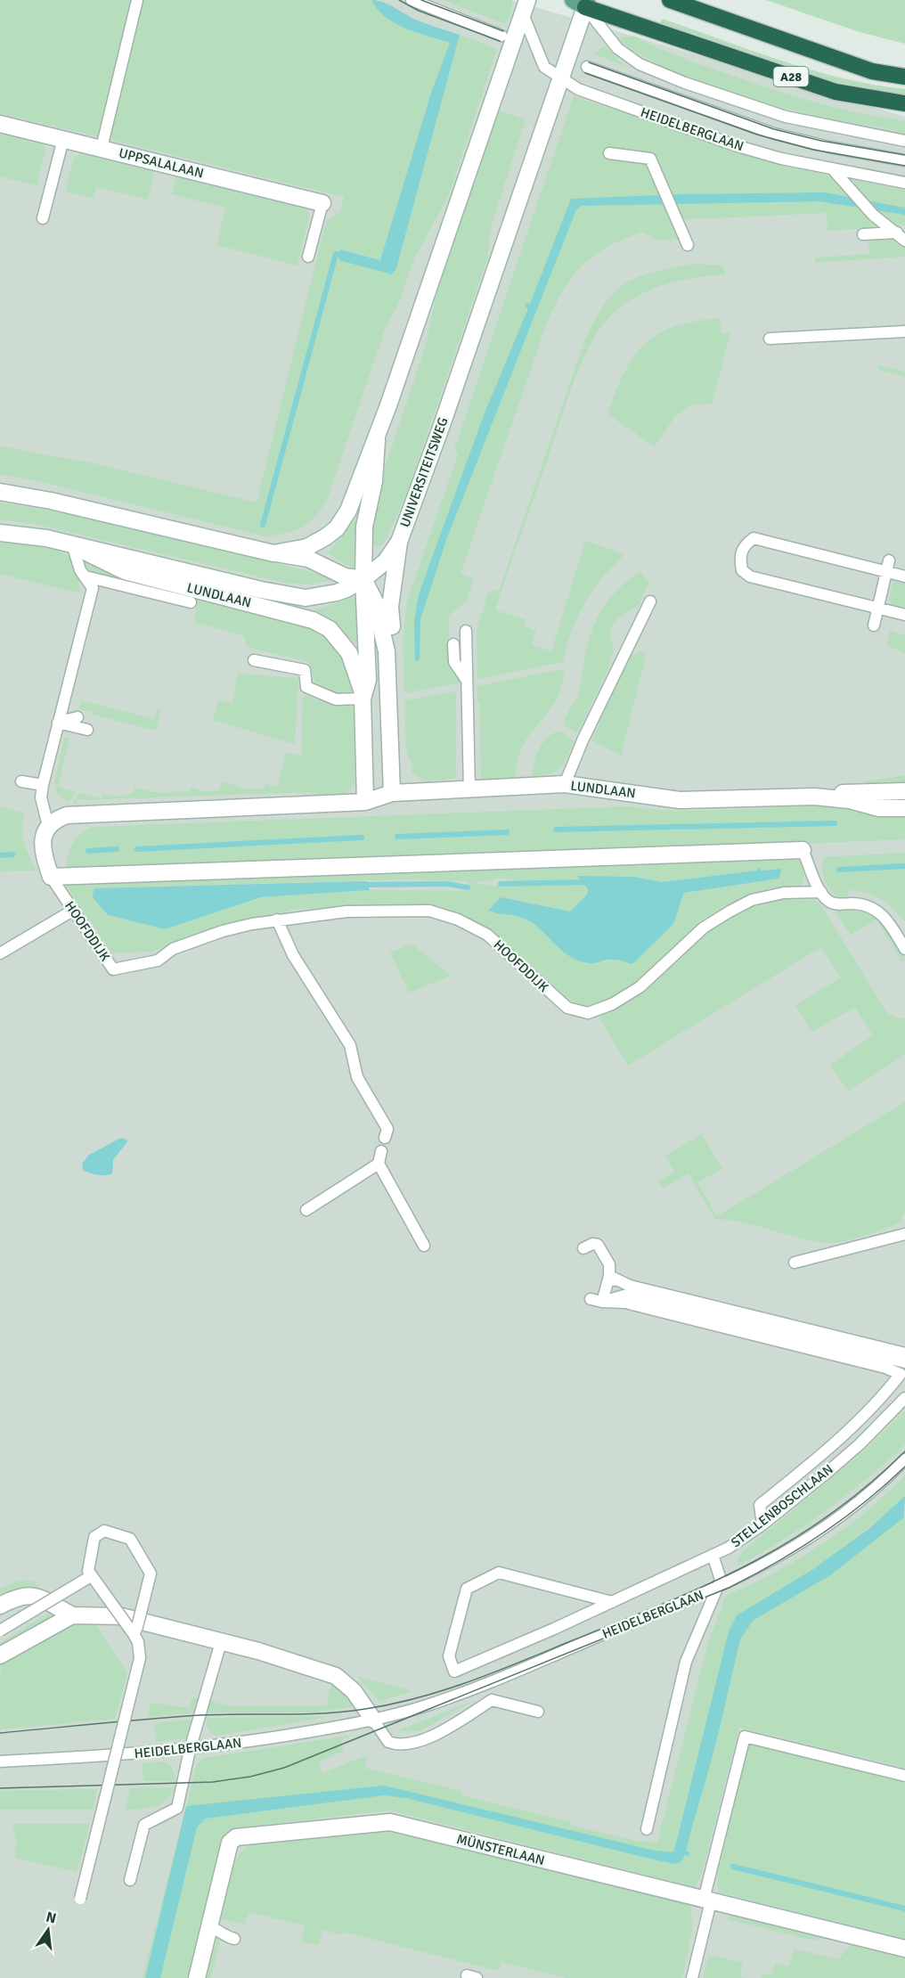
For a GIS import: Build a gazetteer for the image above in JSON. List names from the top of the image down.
{
  "streets": {
    "highway": ["A28"],
    "street": [
      "UPPSALALAAN",
      "UNIVERSITEITSWEG",
      "LUNDLAAN",
      "MÜNSTERLAAN"
    ],
    "lane": ["HEIDELBERGLAAN", "HOOFDDIJK", "STELLENBOSCHLAAN"]
  },
  "crossings": [
    ["A28", "UNIVERSITEITSWEG"],
    ["HEIDELBERGLAAN", "UNIVERSITEITSWEG"],
    ["UNIVERSITEITSWEG", "LUNDLAAN"]
  ],
  "north": "top"
}
